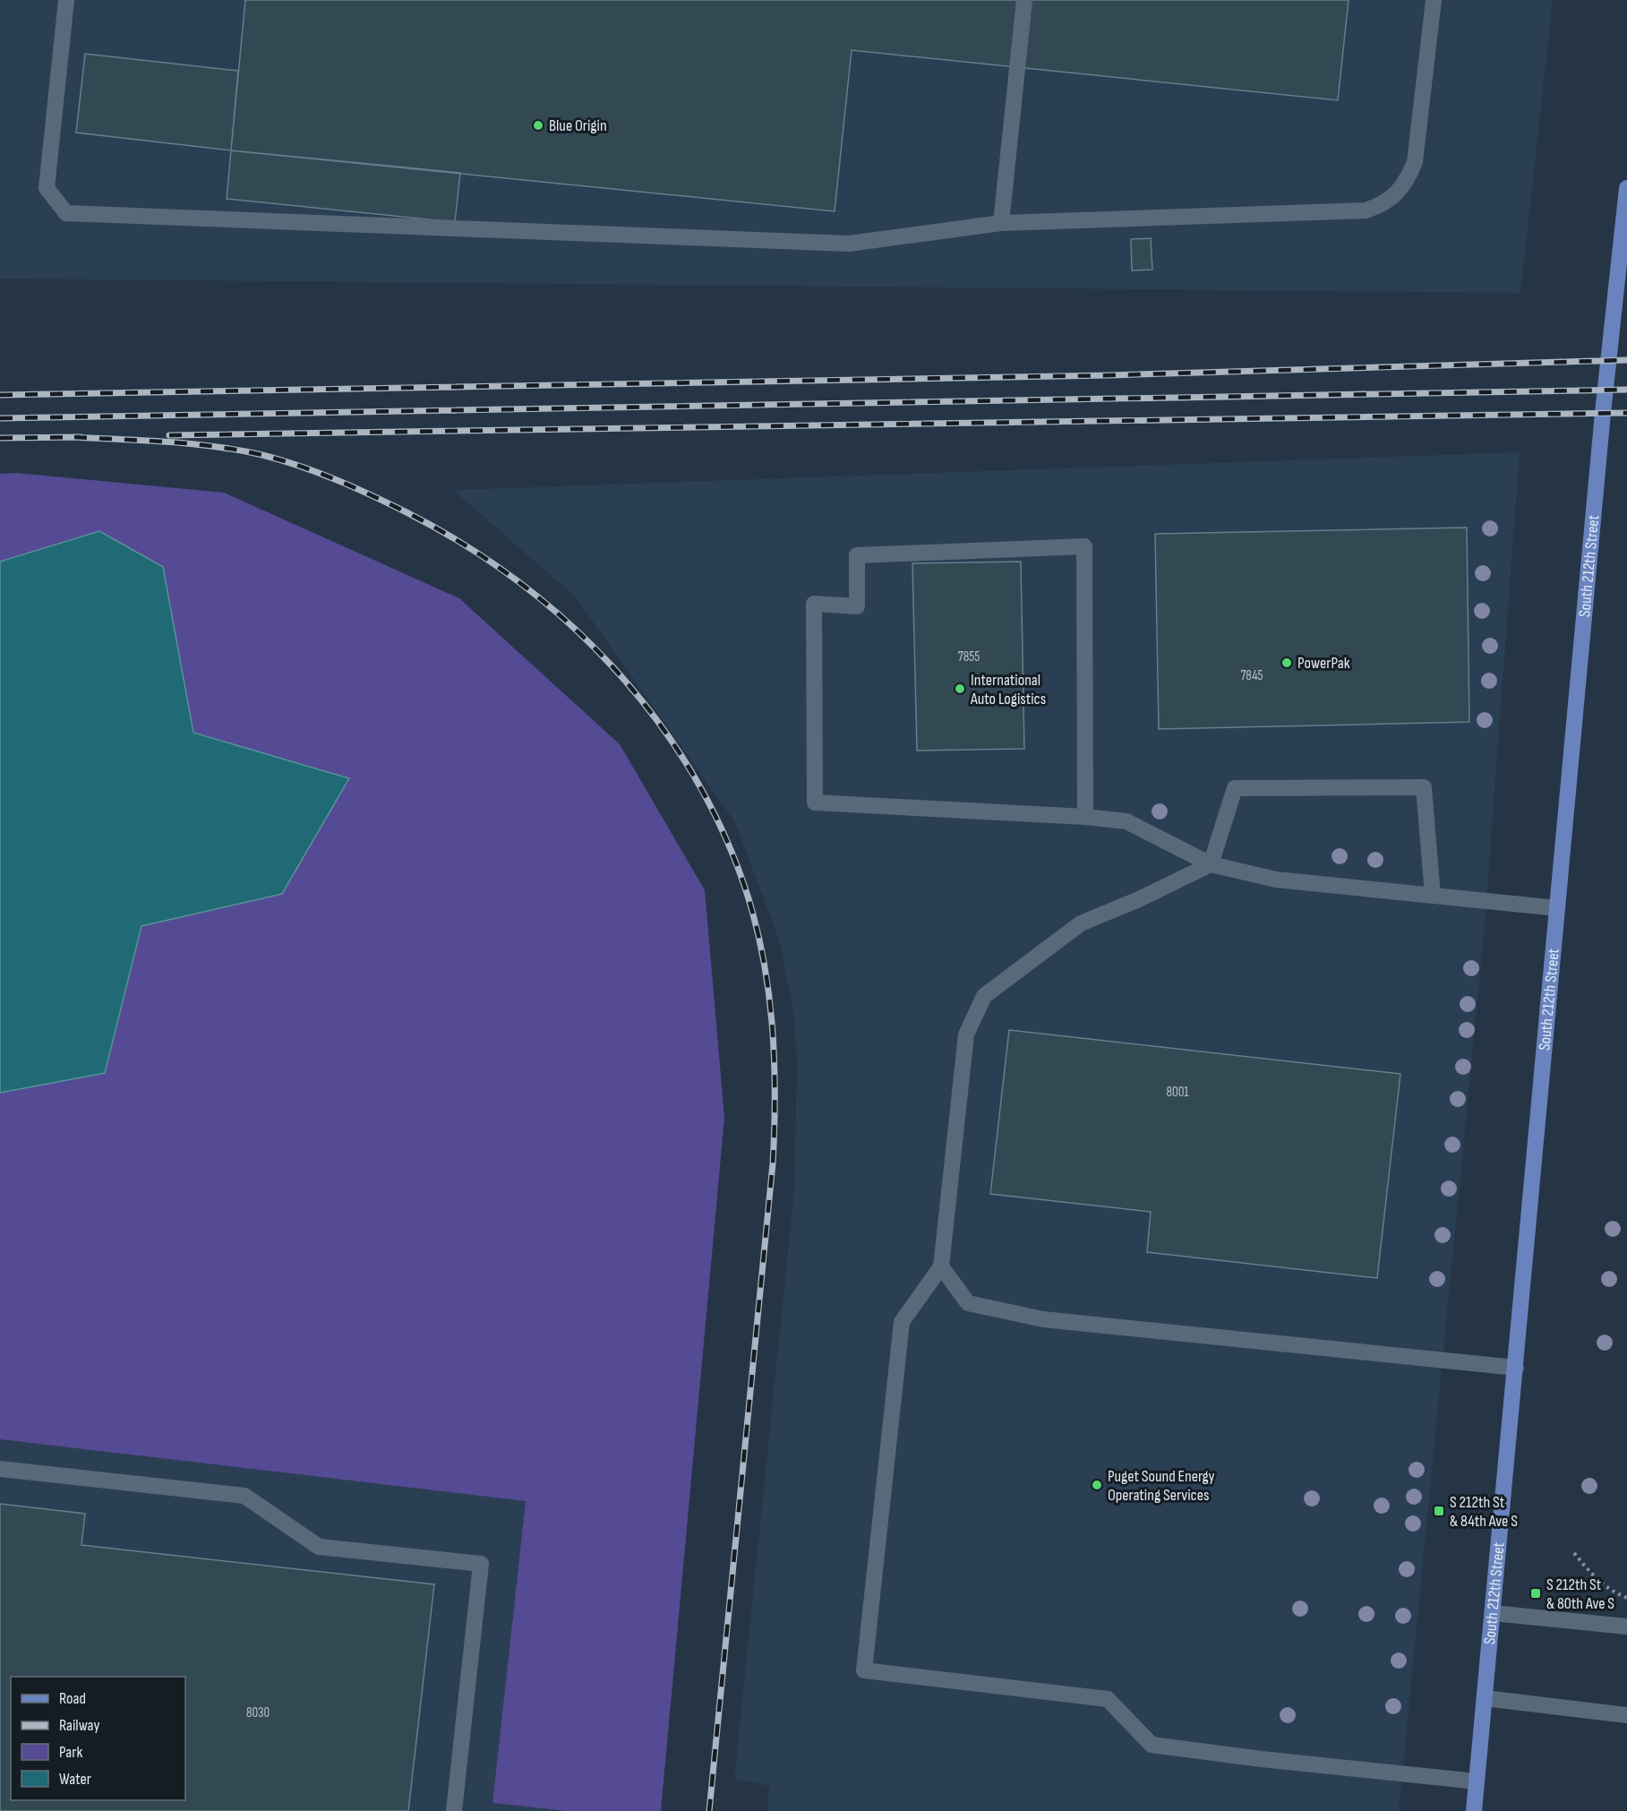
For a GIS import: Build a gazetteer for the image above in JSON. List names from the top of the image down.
{
  "streets": {
    "main road": ["South 212th Street"]
  },
  "places": {
    "other": [
      "Blue Origin",
      "PowerPak",
      "International Auto Logistics",
      "Puget Sound Energy Operating Services"
    ],
    "transit": ["S 212th St & 84th Ave S", "S 212th St & 80th Ave S"]
  },
  "house_numbers": [
    "7855",
    "7845",
    "8001",
    "8030"
  ],
  "legend": [
    "Road",
    "Railway",
    "Park",
    "Water"
  ]
}
